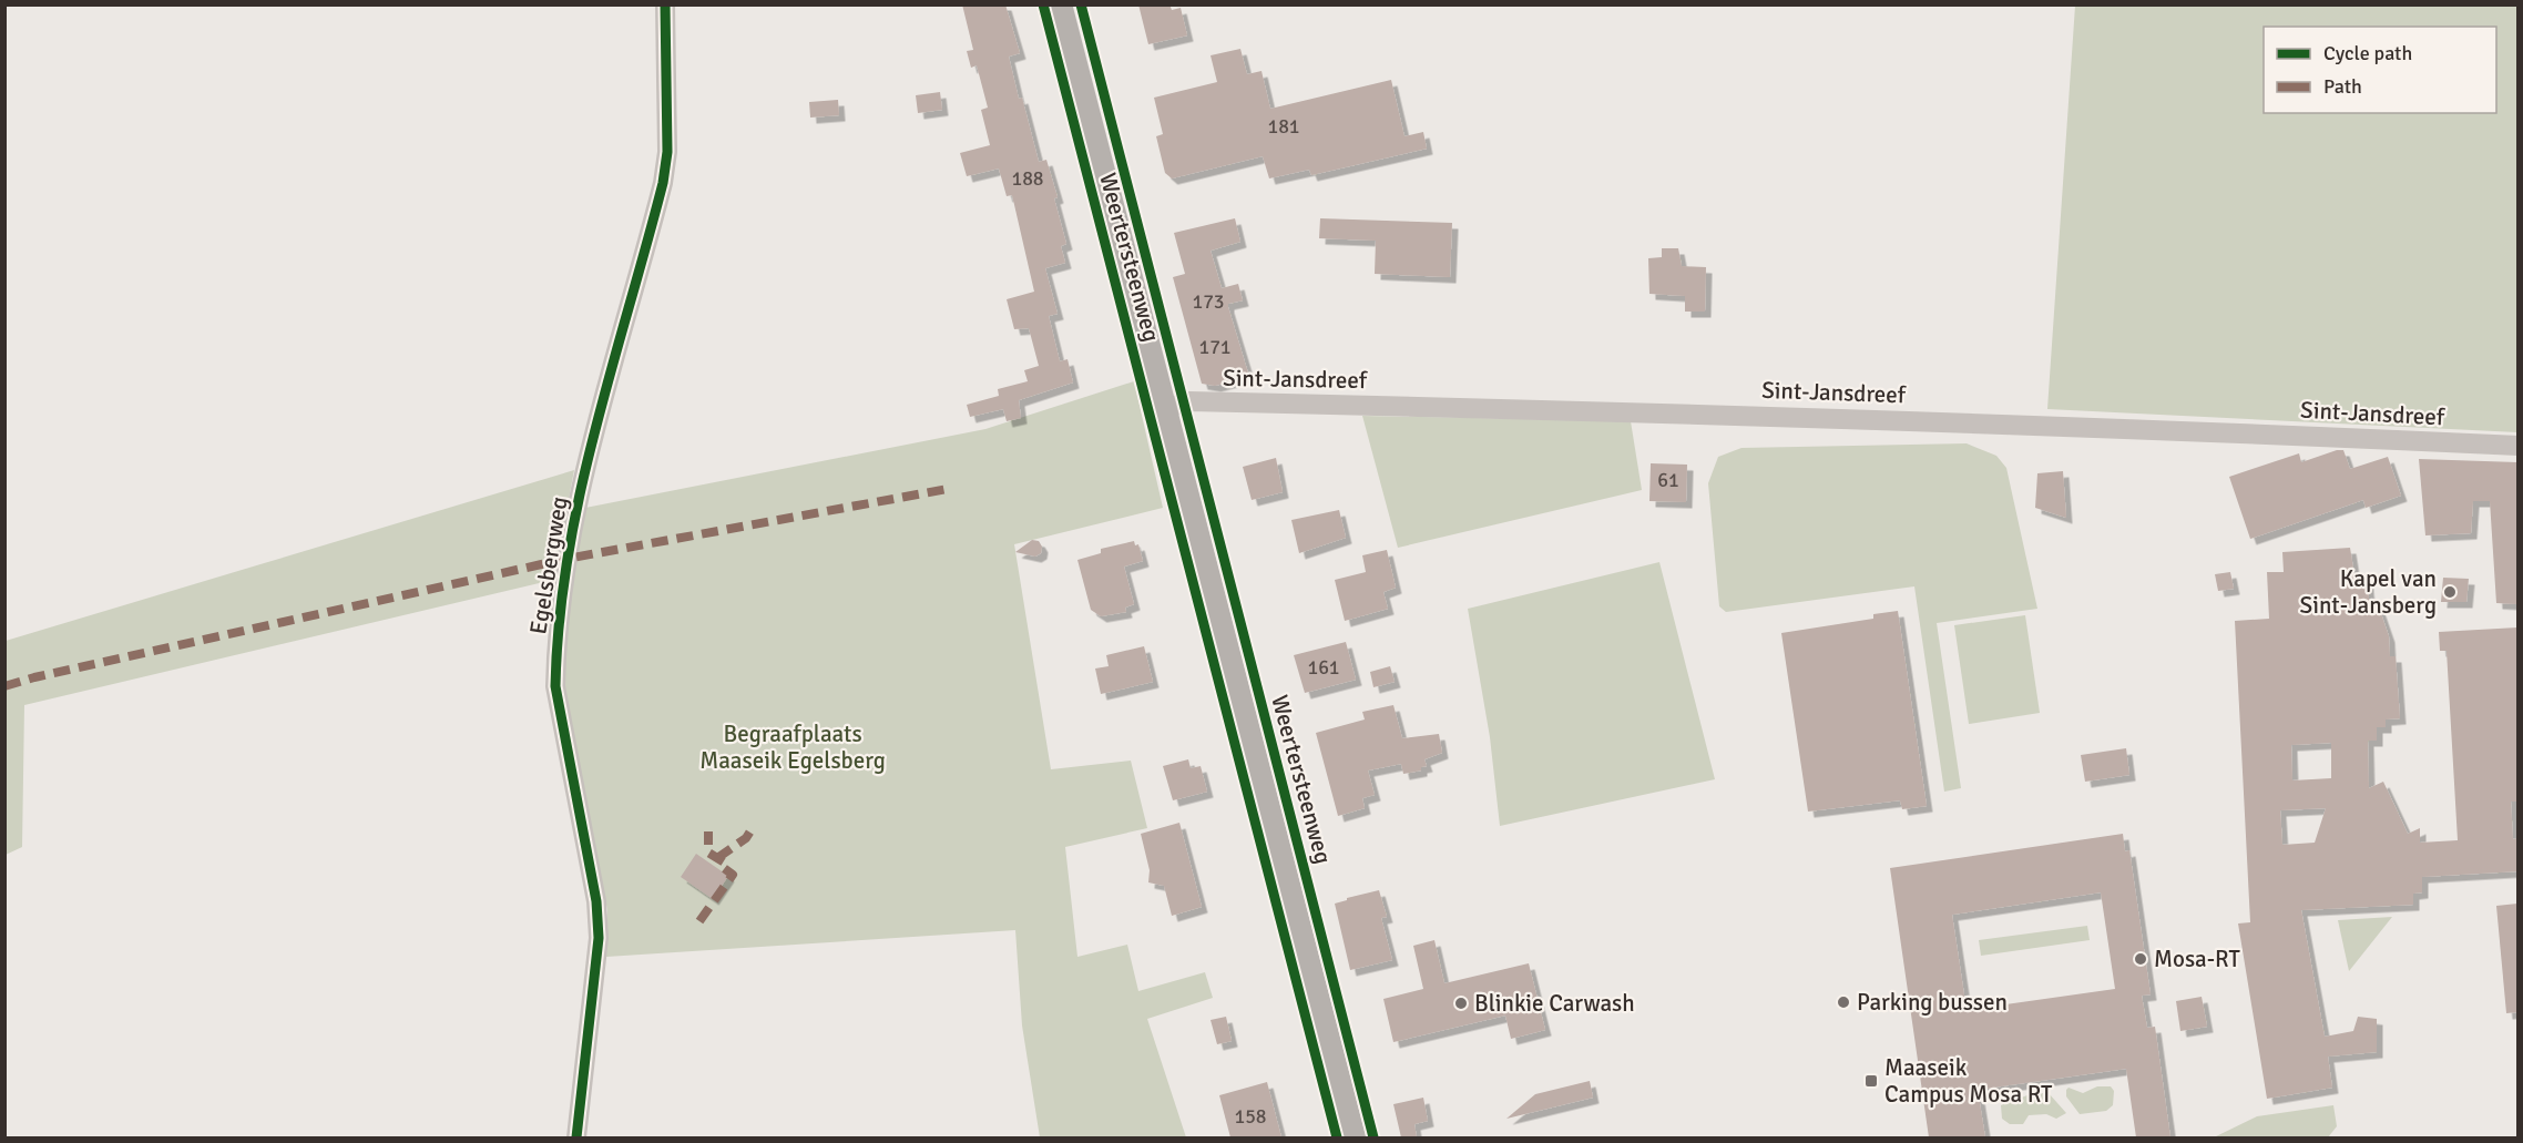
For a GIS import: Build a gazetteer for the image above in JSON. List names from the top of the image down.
{
  "streets": {
    "main road": ["Weertersteenweg"],
    "street": ["Sint-Jansdreef", "Egelsbergweg"]
  },
  "crossings": [
    ["Weertersteenweg", "Sint-Jansdreef"]
  ],
  "parks": ["Begraafplaats Maaseik Egelsberg"],
  "places": {
    "other": [
      "Kapel van Sint-Jansberg",
      "Mosa-RT",
      "Parking bussen",
      "Blinkie Carwash"
    ],
    "transit": ["Maaseik Campus Mosa RT"]
  },
  "house_numbers": [
    "181",
    "188",
    "173",
    "171",
    "61",
    "161",
    "158"
  ],
  "legend": ["Cycle path", "Path"]
}
